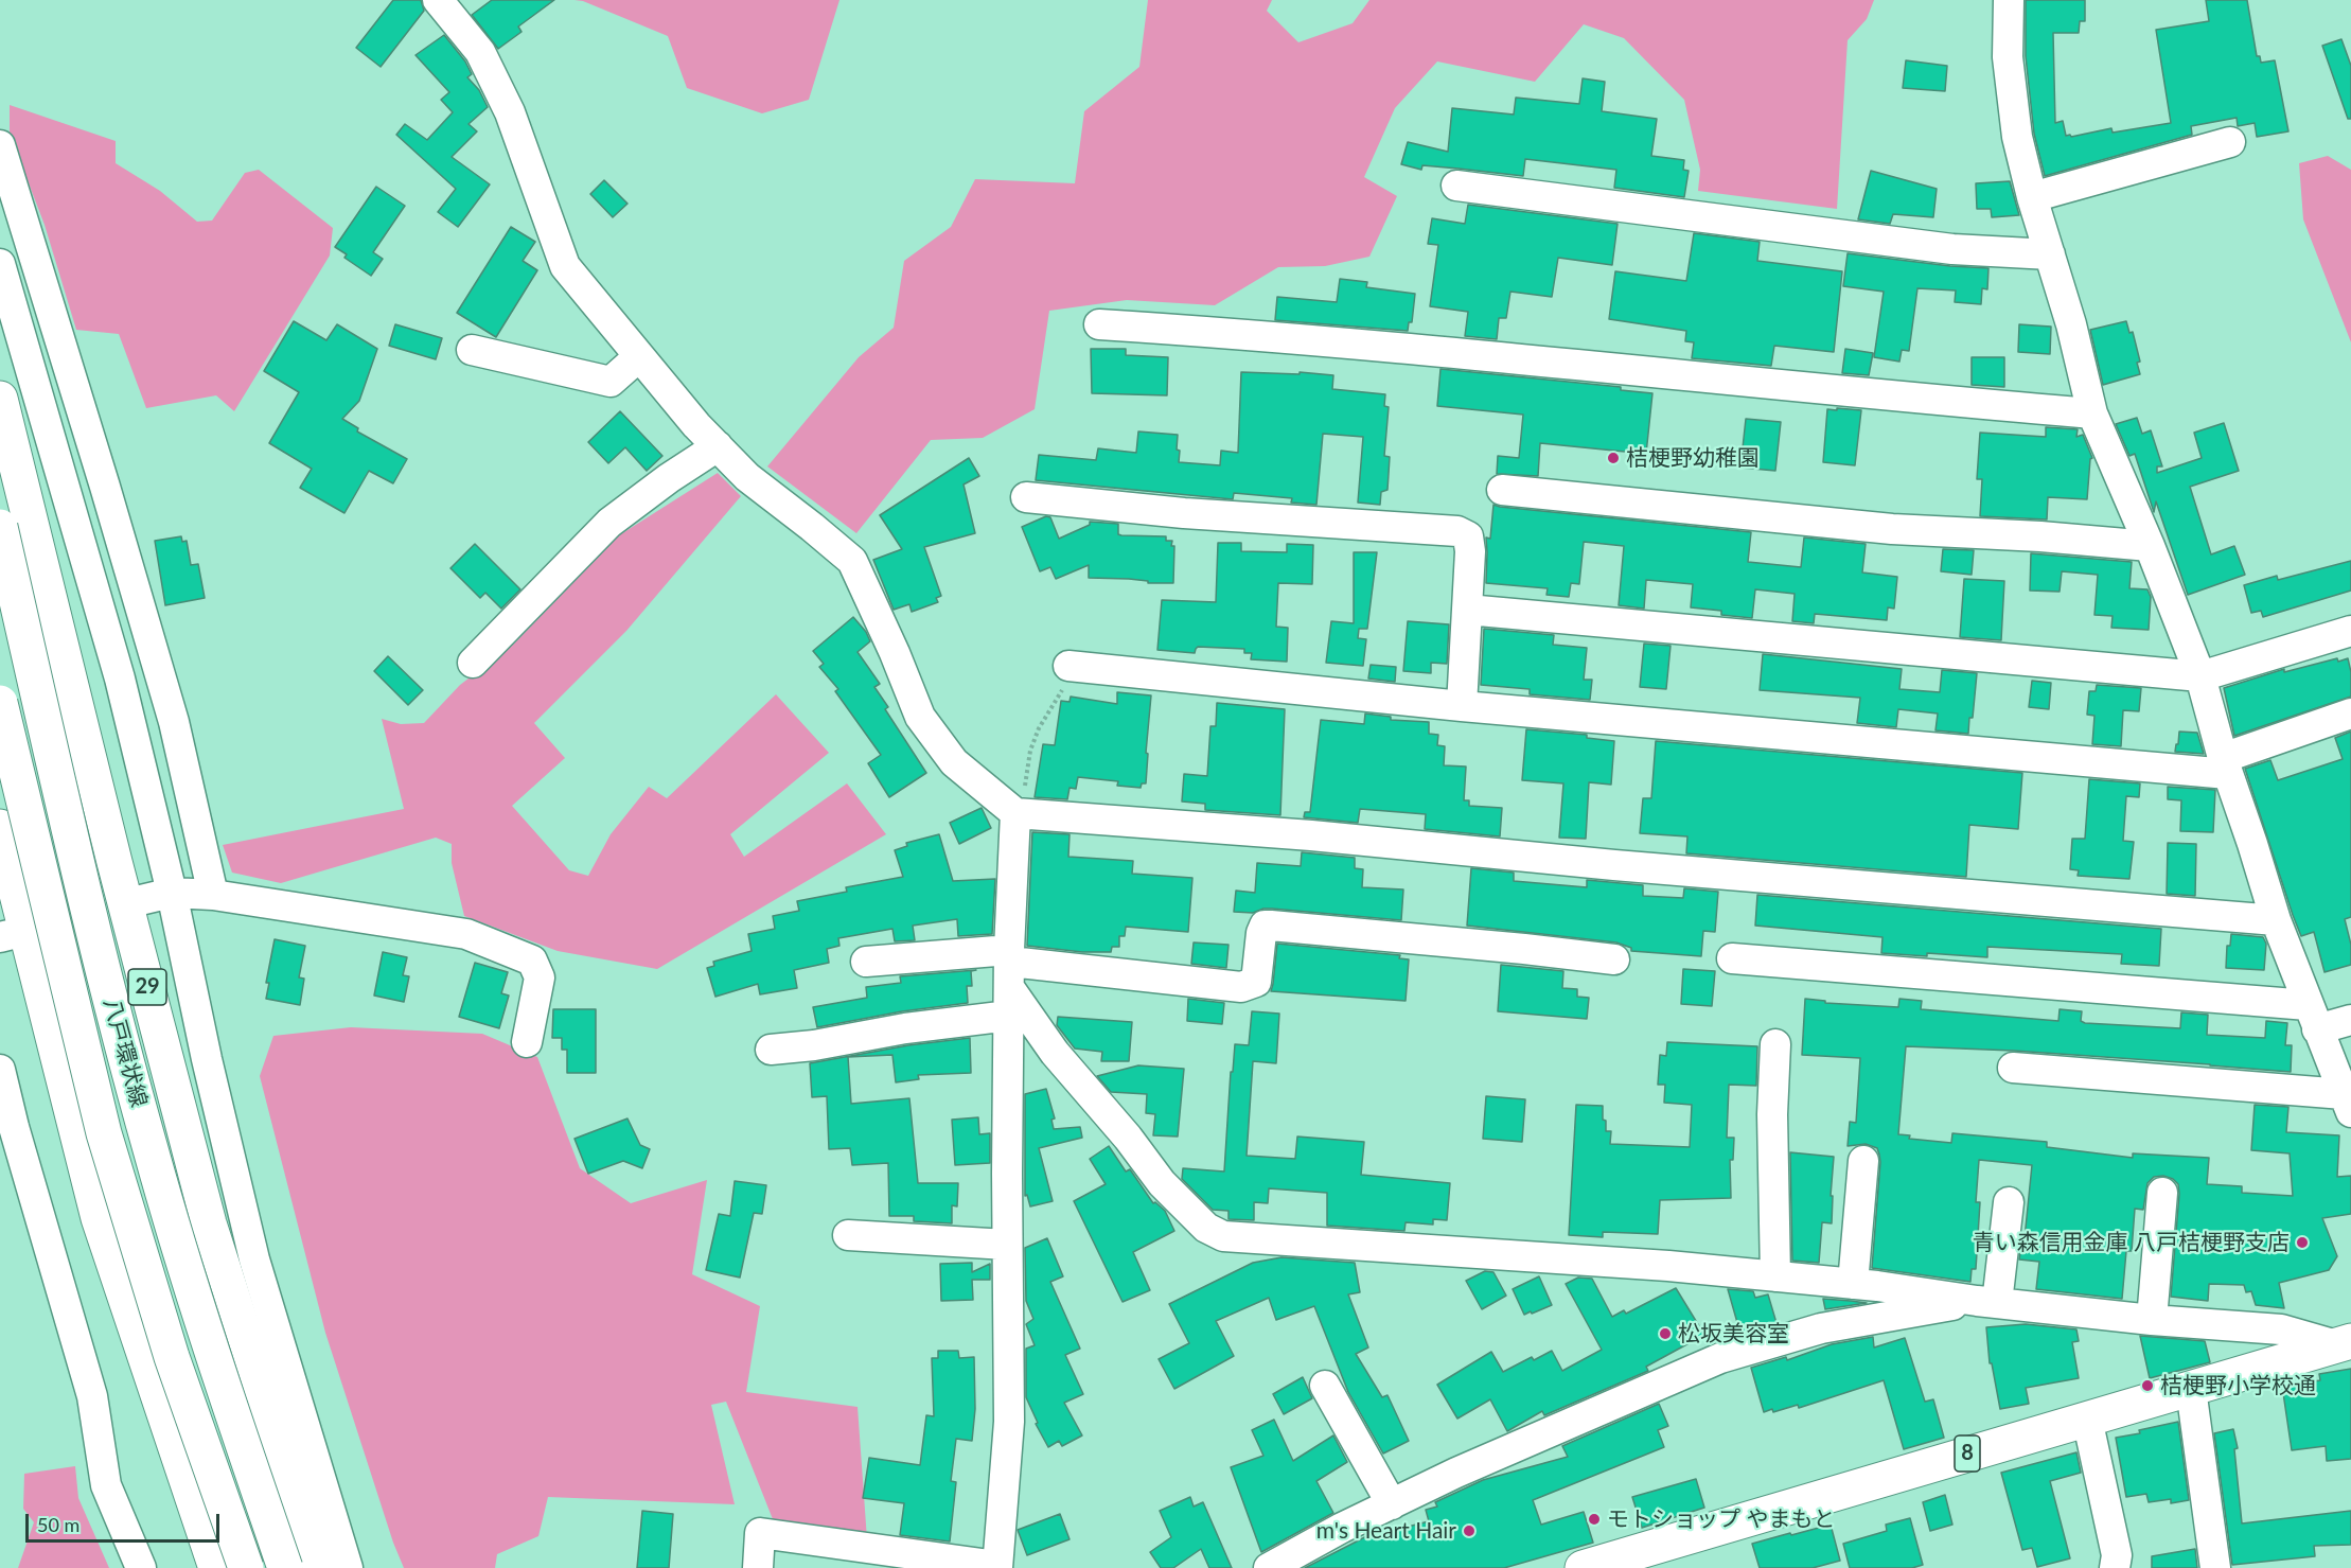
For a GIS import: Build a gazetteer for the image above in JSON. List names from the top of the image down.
{
  "streets": {
    "main road": ["29", "八戸環状線", "8"]
  },
  "places": [
    "桔梗野幼稚園",
    "青い森信用金庫 八戸桔梗野支店",
    "松坂美容室",
    "桔梗野小学校通",
    "モトショップ やまもと",
    "m's Heart Hair"
  ],
  "scale_bar": "50 m"
}
